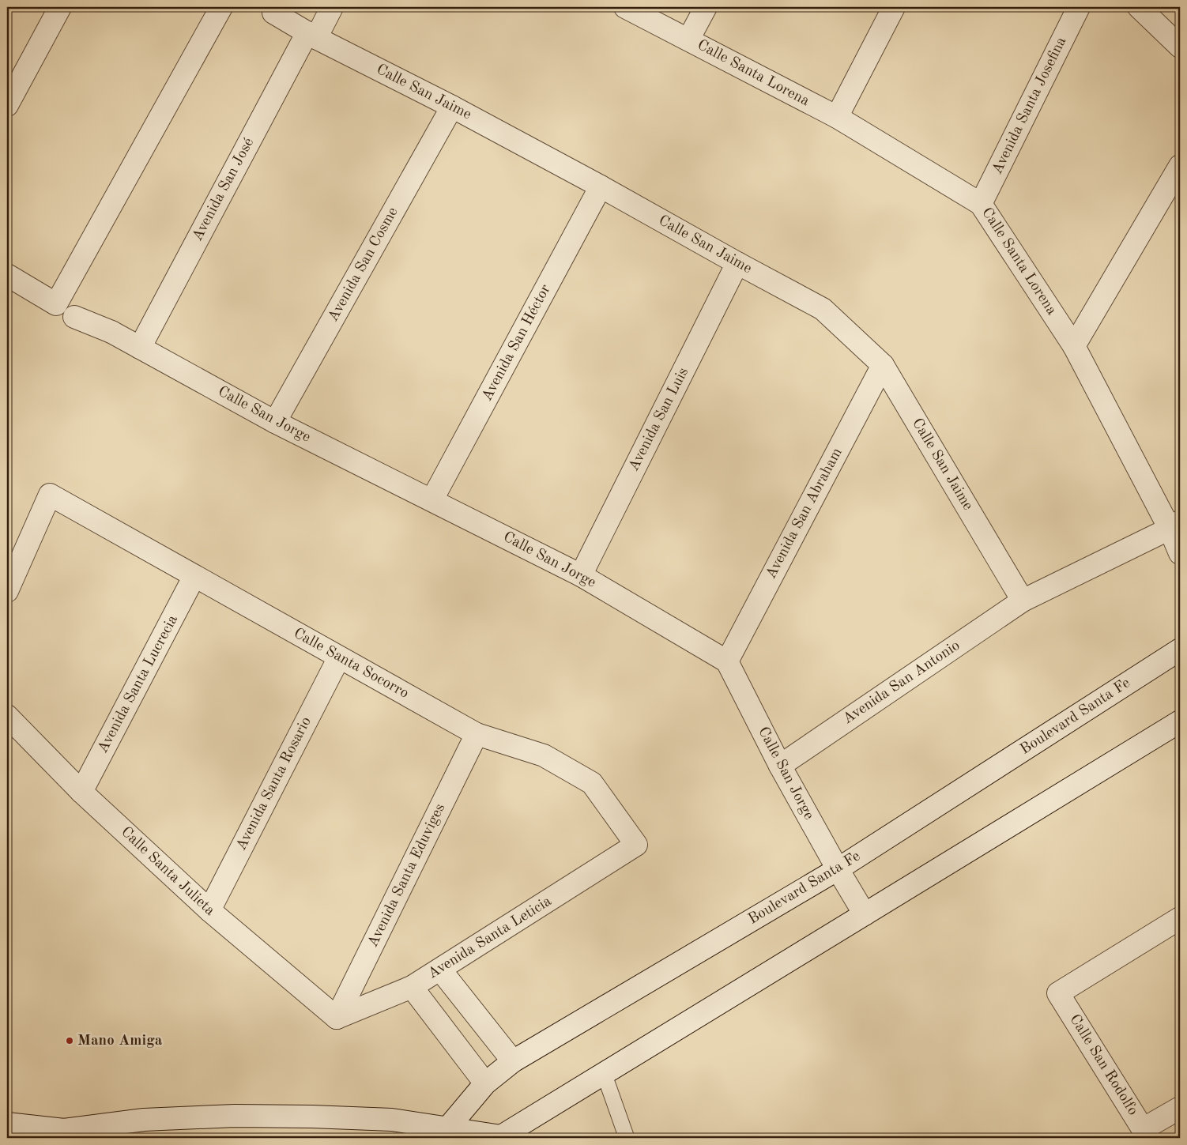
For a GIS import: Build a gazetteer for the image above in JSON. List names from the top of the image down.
{
  "streets": {
    "street": [
      "Calle Santa Lorena",
      "Calle San Jaime",
      "Avenida Santa Josefina",
      "Avenida San José",
      "Avenida San Cosme",
      "Avenida San Héctor",
      "Calle San Jorge",
      "Avenida San Luis",
      "Avenida San Abraham",
      "Calle Santa Socorro",
      "Avenida San Antonio",
      "Avenida Santa Lucrecia",
      "Boulevard Santa Fe",
      "Avenida Santa Rosario",
      "Calle Santa Julieta",
      "Avenida Santa Eduviges",
      "Avenida Santa Leticia",
      "Calle San Rodolfo"
    ]
  },
  "crossings": [
    ["Calle Santa Lorena", "Avenida Santa Josefina"],
    ["Calle Santa Lorena", "Avenida San Antonio"],
    ["Calle San Jaime", "Avenida San José"],
    ["Calle San Jaime", "Avenida San Cosme"],
    ["Calle San Jaime", "Avenida San Héctor"],
    ["Calle San Jaime", "Avenida San Luis"],
    ["Calle San Jaime", "Avenida San Abraham"],
    ["Calle San Jaime", "Avenida San Antonio"],
    ["Avenida San José", "Calle San Jorge"],
    ["Avenida San Cosme", "Calle San Jorge"],
    ["Avenida San Héctor", "Calle San Jorge"],
    ["Calle San Jorge", "Avenida San Luis"],
    ["Calle San Jorge", "Avenida San Abraham"],
    ["Calle San Jorge", "Avenida San Antonio"],
    ["Calle San Jorge", "Boulevard Santa Fe"],
    ["Calle Santa Socorro", "Avenida Santa Lucrecia"],
    ["Calle Santa Socorro", "Avenida Santa Rosario"],
    ["Calle Santa Socorro", "Avenida Santa Eduviges"],
    ["Calle Santa Socorro", "Avenida Santa Leticia"],
    ["Avenida Santa Lucrecia", "Calle Santa Julieta"],
    ["Avenida Santa Rosario", "Calle Santa Julieta"],
    ["Calle Santa Julieta", "Avenida Santa Eduviges"],
    ["Calle Santa Julieta", "Avenida Santa Leticia"],
    ["Avenida Santa Eduviges", "Avenida Santa Leticia"]
  ],
  "places": ["Mano Amiga"]
}
